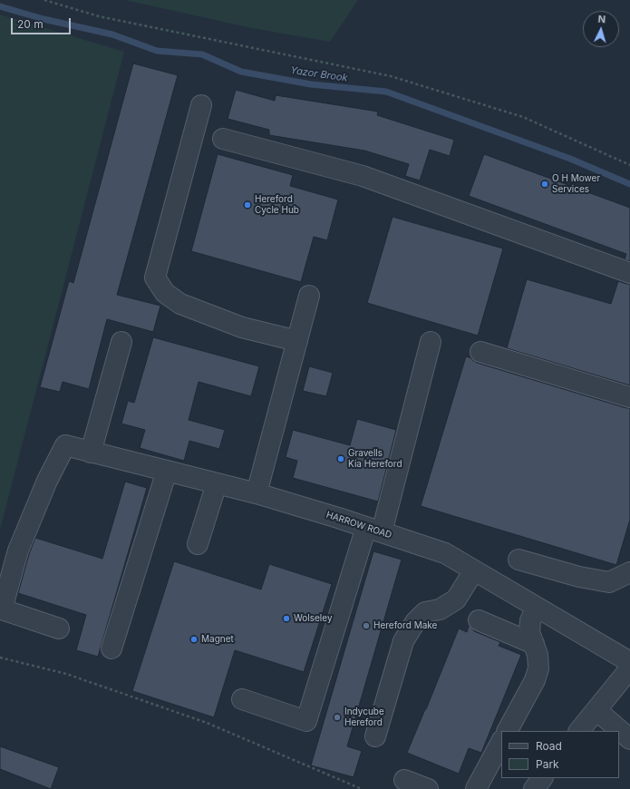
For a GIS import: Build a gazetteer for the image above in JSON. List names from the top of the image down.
{
  "streets": {
    "street": ["HARROW ROAD"]
  },
  "water": ["Yazor Brook"],
  "places": [
    "O H Mower Services",
    "Hereford Cycle Hub",
    "Gravells Kia Hereford",
    "Wolseley",
    "Hereford Make",
    "Magnet",
    "Indycube Hereford"
  ],
  "legend": ["Road", "Park"],
  "scale_bar": "20 m",
  "north": "top"
}
